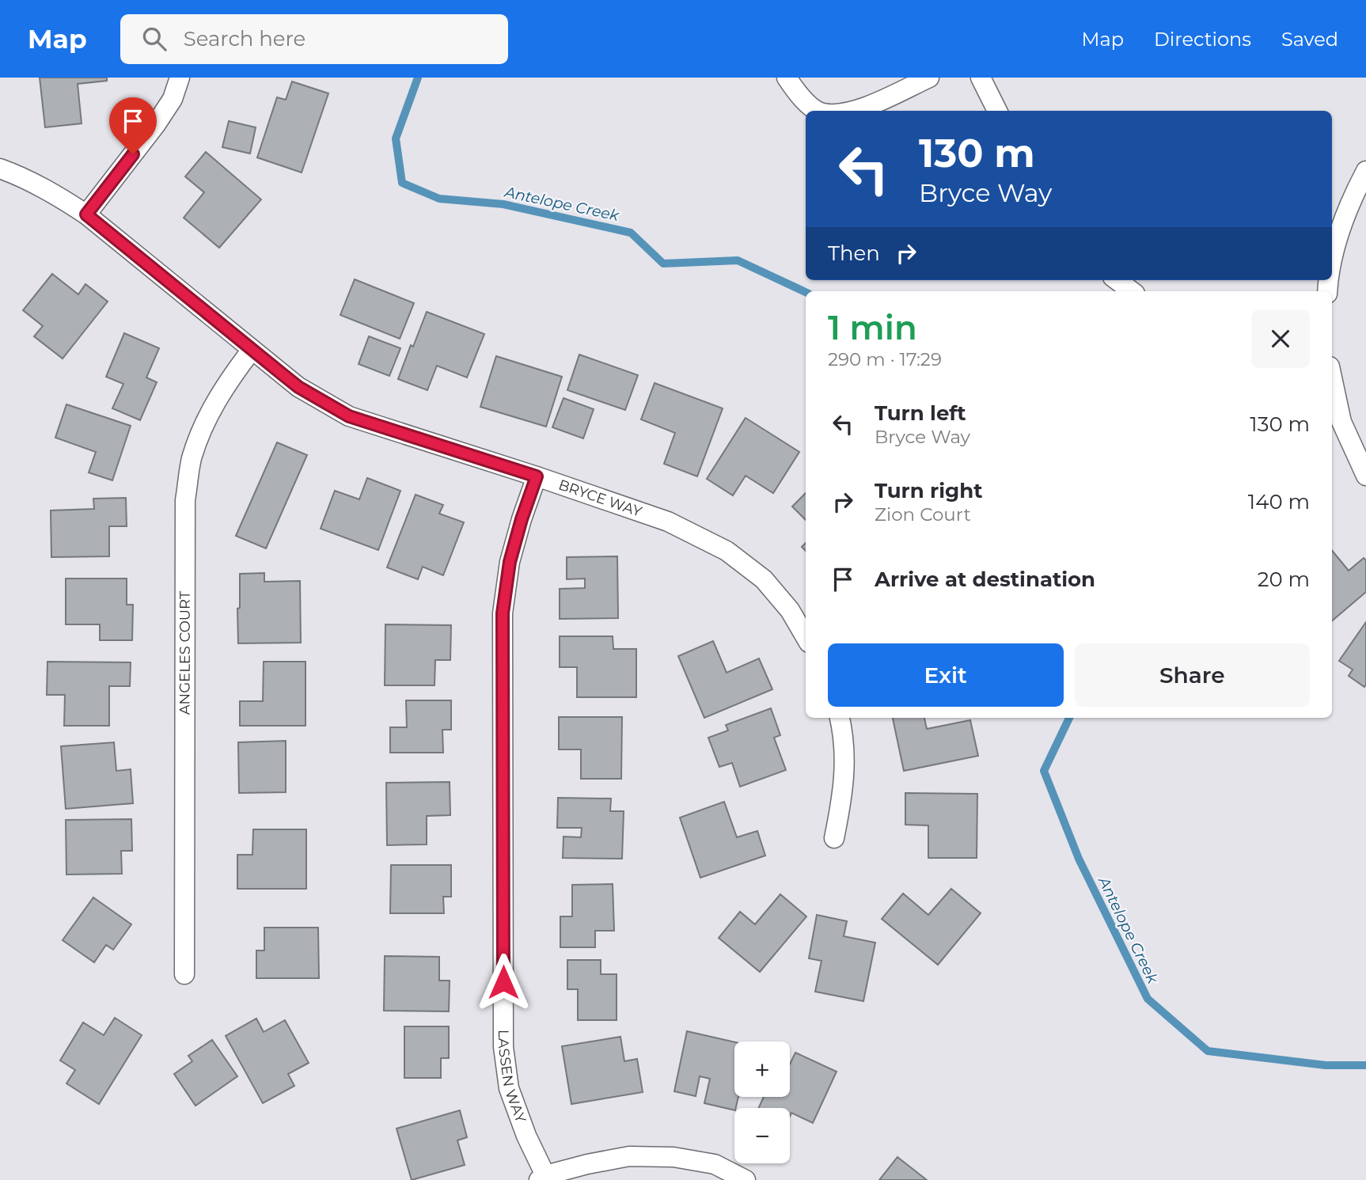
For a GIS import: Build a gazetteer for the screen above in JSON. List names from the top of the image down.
{
  "streets": {
    "street": ["BRYCE WAY", "ANGELES COURT", "LASSEN WAY"]
  },
  "crossings": [
    ["BRYCE WAY", "ANGELES COURT"],
    ["BRYCE WAY", "LASSEN WAY"]
  ],
  "water": ["Antelope Creek"],
  "page": {
    "header": "Map",
    "search": "Search here",
    "nav": ["Map", "Directions", "Saved"],
    "turn": ["130 m", "Bryce Way"],
    "then": "Then",
    "heading": ["1 min", "290 m · 17:29"],
    "list": [
      {
        "name": "Turn left",
        "note": "Bryce Way",
        "value": "130 m"
      },
      {
        "name": "Turn right",
        "note": "Zion Court",
        "value": "140 m"
      },
      {
        "name": "Arrive at destination",
        "value": "20 m"
      }
    ],
    "buttons": ["Exit", "Share"],
    "map_buttons": ["+", "−"]
  }
}
